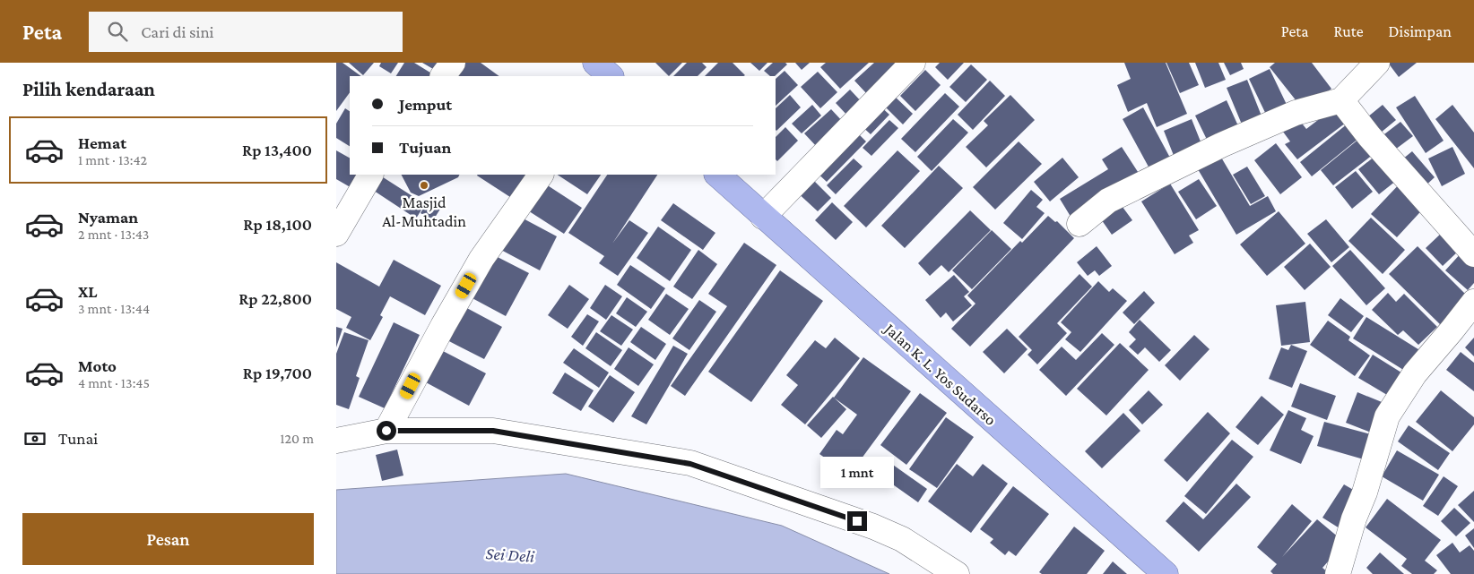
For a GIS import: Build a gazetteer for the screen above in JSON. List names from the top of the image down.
{
  "streets": {
    "highway": ["Jalan K. L. Yos Sudarso"]
  },
  "water": ["Sei Deli"],
  "places": ["Masjid Al-Muhtadin"],
  "page": {
    "header": "Peta",
    "search": "Cari di sini",
    "nav": ["Peta", "Rute", "Disimpan"],
    "heading": "Pilih kendaraan",
    "banner": ["Jemput", "Tujuan"],
    "list": [
      {
        "name": "Hemat",
        "note": "1 mnt · 13:42",
        "value": "Rp 13,400"
      },
      {
        "name": "Nyaman",
        "note": "2 mnt · 13:43",
        "value": "Rp 18,100"
      },
      {
        "name": "XL",
        "note": "3 mnt · 13:44",
        "value": "Rp 22,800"
      },
      {
        "name": "Moto",
        "note": "4 mnt · 13:45",
        "value": "Rp 19,700"
      }
    ],
    "pay": ["Tunai", "120 m"],
    "bubble": "1 mnt",
    "buttons": "Pesan"
  }
}
